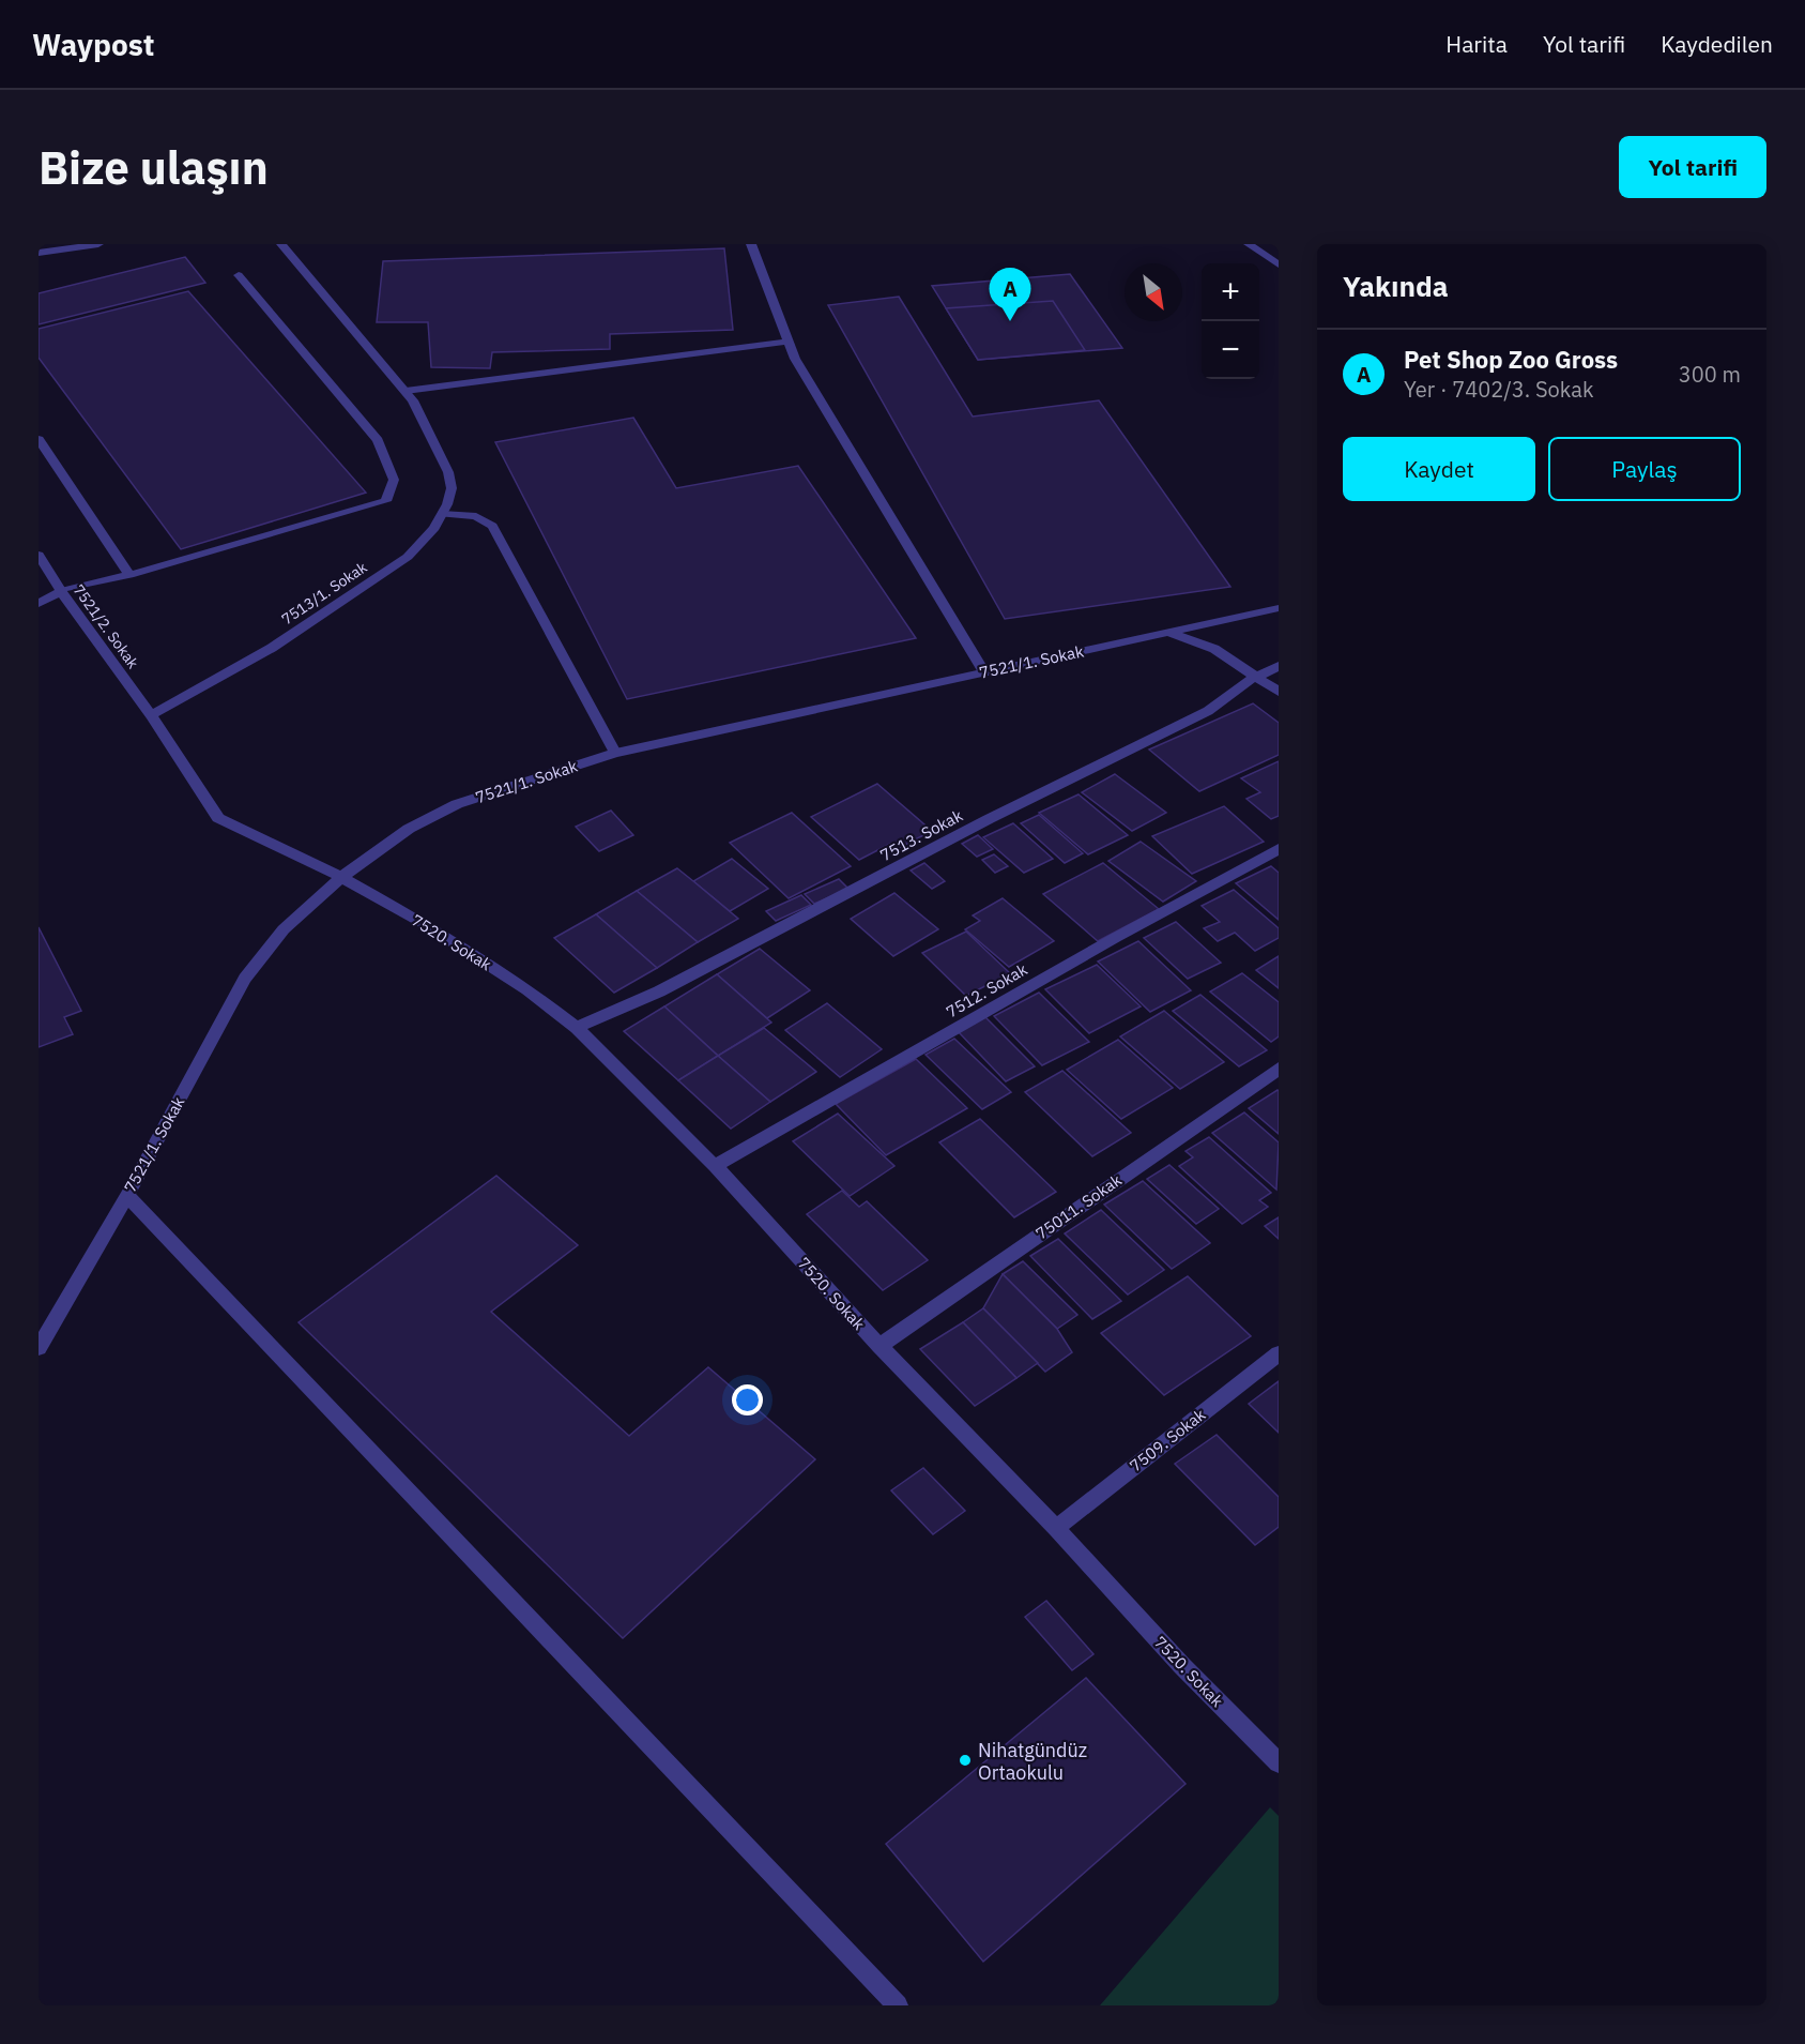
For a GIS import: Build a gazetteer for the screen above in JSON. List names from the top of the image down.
{
  "streets": {
    "street": [
      "7513/1. Sokak",
      "7521/2. Sokak",
      "7521/1. Sokak",
      "7513. Sokak",
      "7520. Sokak",
      "7512. Sokak",
      "75011. Sokak",
      "7509. Sokak"
    ]
  },
  "crossings": [
    ["7513/1. Sokak", "7521/2. Sokak"],
    ["7521/1. Sokak", "7520. Sokak"],
    ["7513. Sokak", "7520. Sokak"],
    ["7520. Sokak", "7512. Sokak"],
    ["7520. Sokak", "75011. Sokak"],
    ["7520. Sokak", "7509. Sokak"]
  ],
  "places": ["Nihatgündüz Ortaokulu"],
  "north": "bottom right",
  "page": {
    "header": "Waypost",
    "nav": ["Harita", "Yol tarifi", "Kaydedilen"],
    "buttons": [
      "Yol tarifi",
      ["Kaydet", "Paylaş"]
    ],
    "title": "Bize ulaşın",
    "heading": "Yakında",
    "map_buttons": ["+", "−"],
    "pins": "A",
    "list": [
      {
        "mark": "A",
        "name": "Pet Shop Zoo Gross",
        "note": "Yer · 7402/3. Sokak",
        "value": "300 m"
      }
    ]
  }
}
